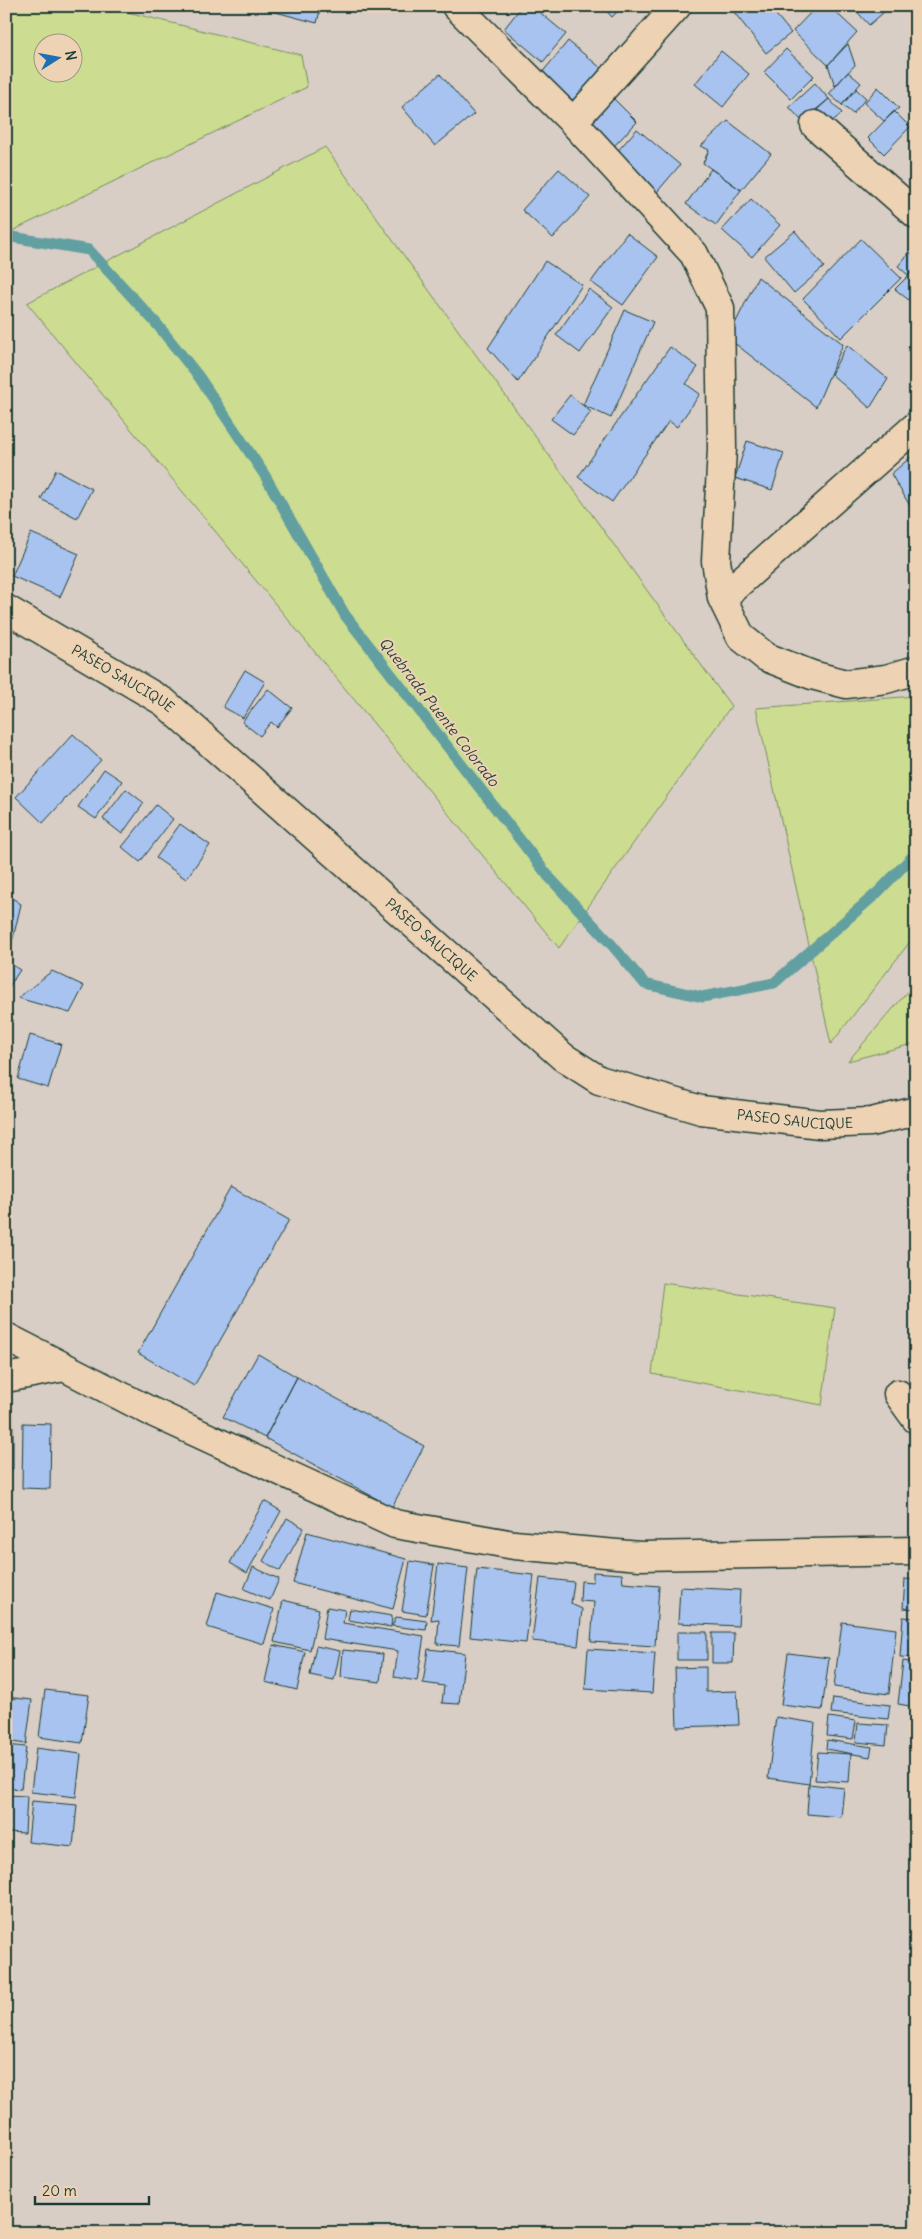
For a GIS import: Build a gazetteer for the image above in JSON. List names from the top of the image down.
{
  "streets": {
    "street": ["PASEO SAUCIQUE"]
  },
  "water": ["Quebrada Puente Colorado"],
  "scale_bar": "20 m",
  "north": "right"
}
